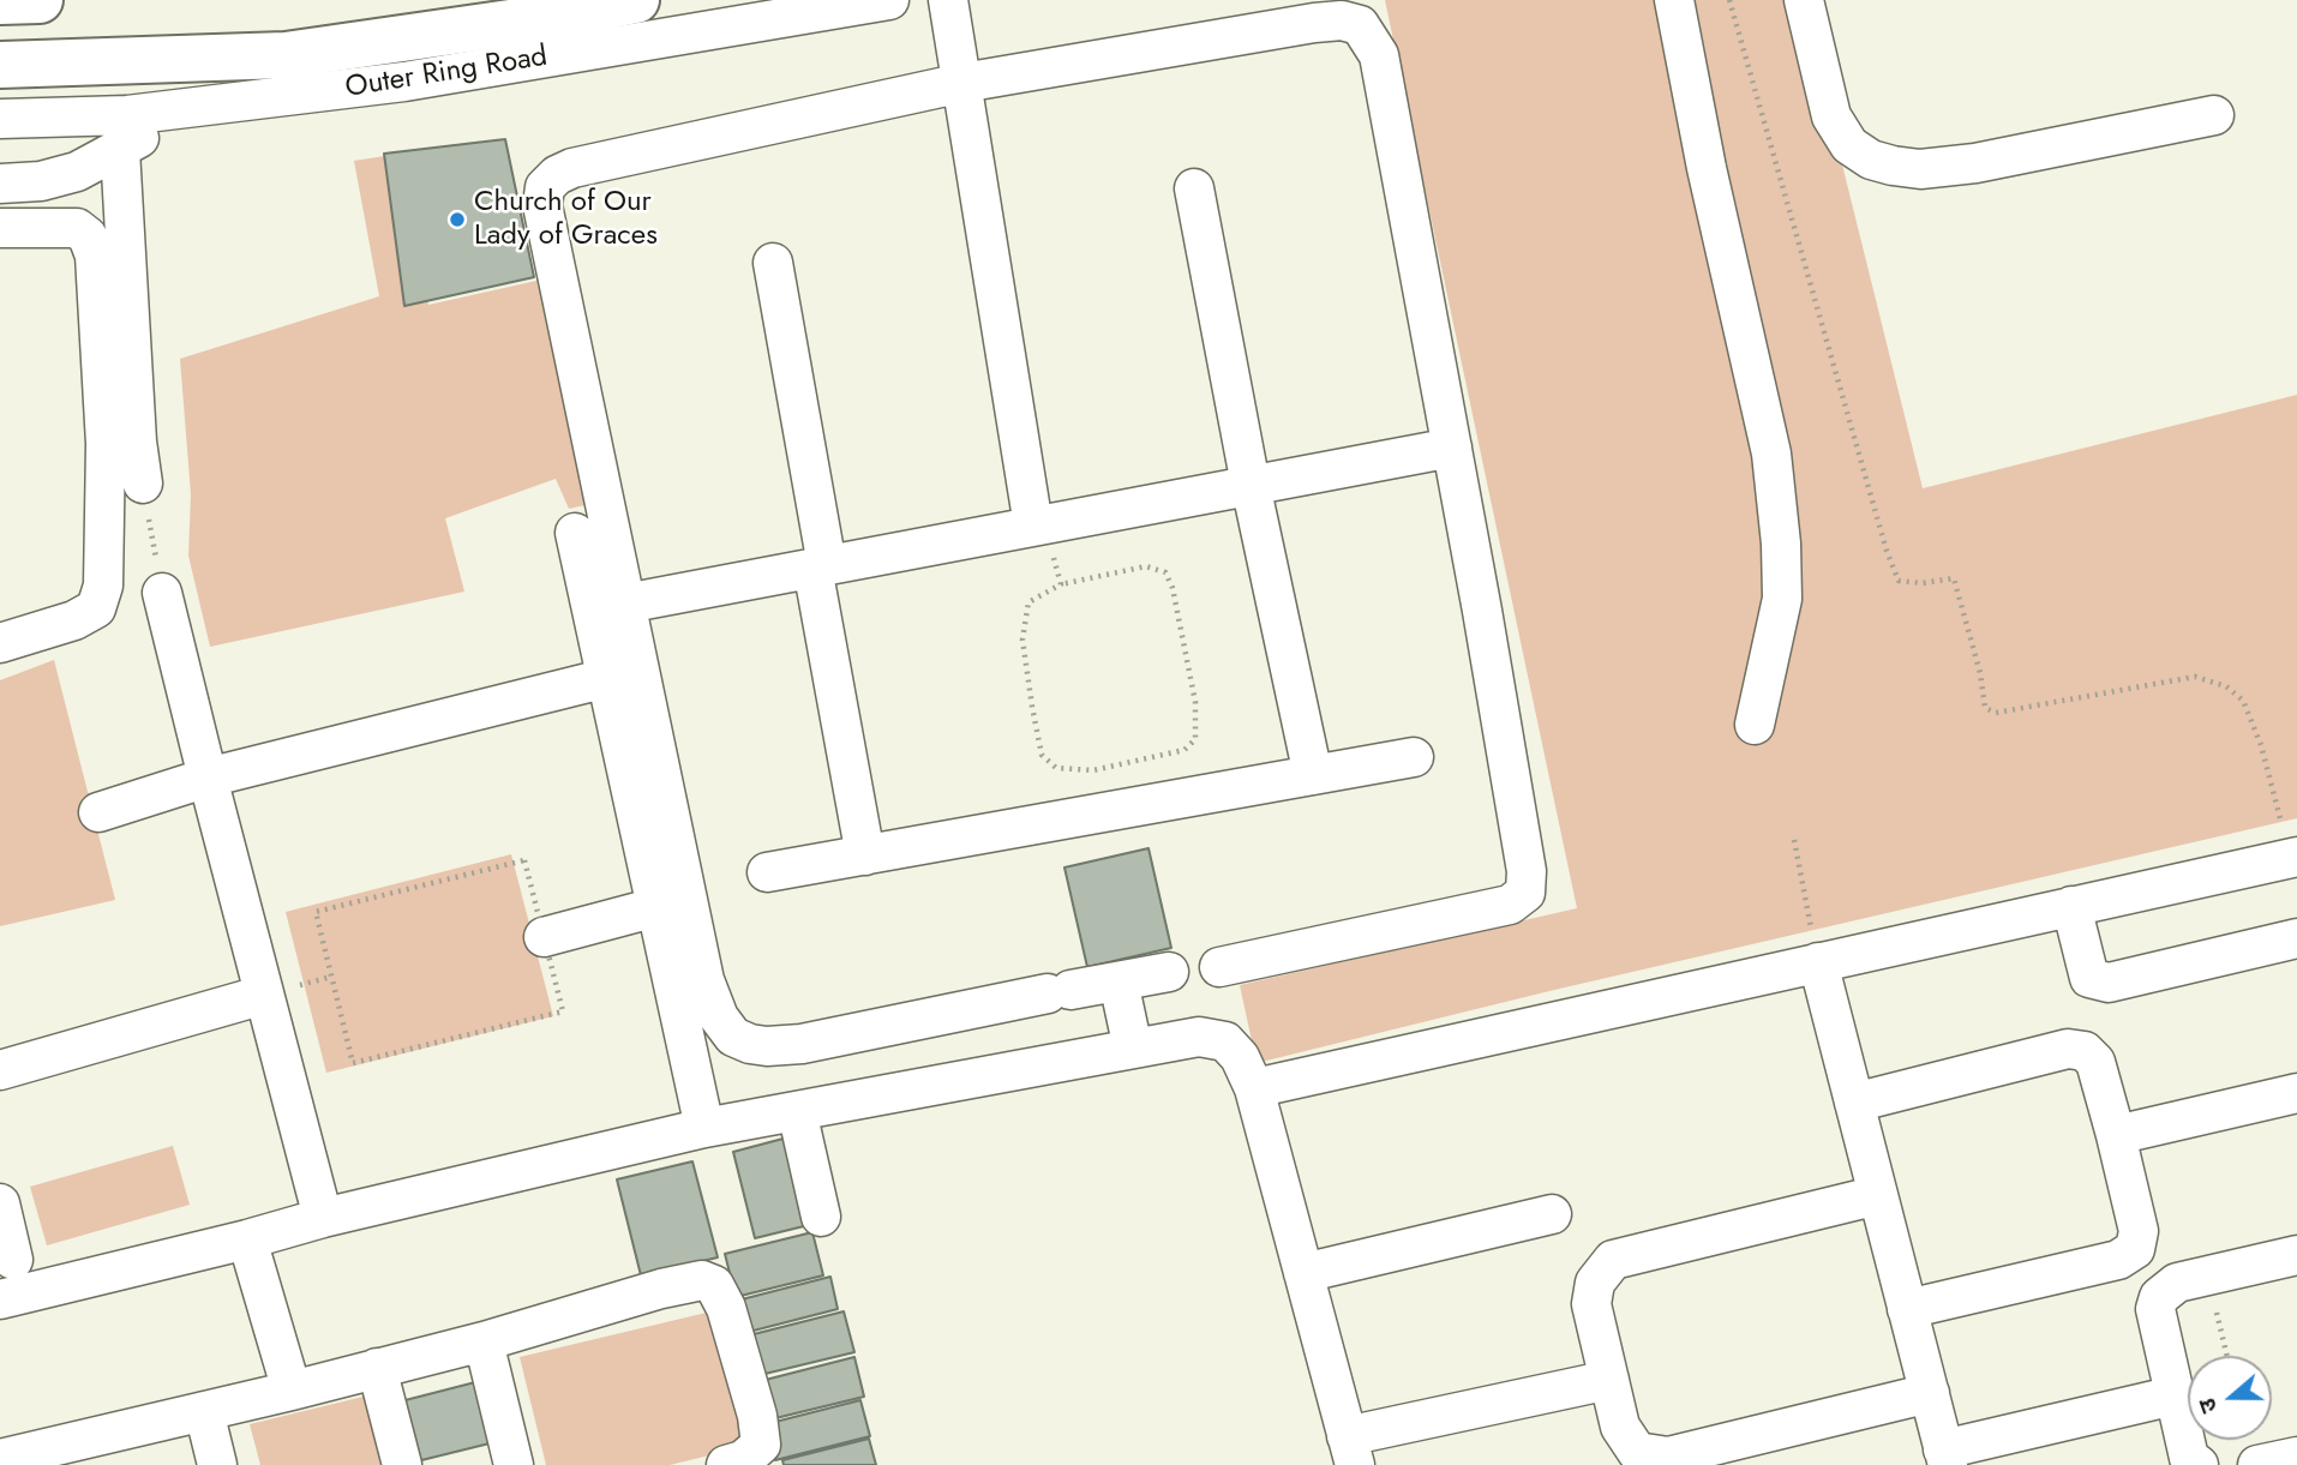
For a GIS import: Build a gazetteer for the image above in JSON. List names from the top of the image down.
{
  "streets": {
    "main road": ["Outer Ring Road"]
  },
  "places": ["Church of Our Lady of Graces"],
  "north": "left"
}
